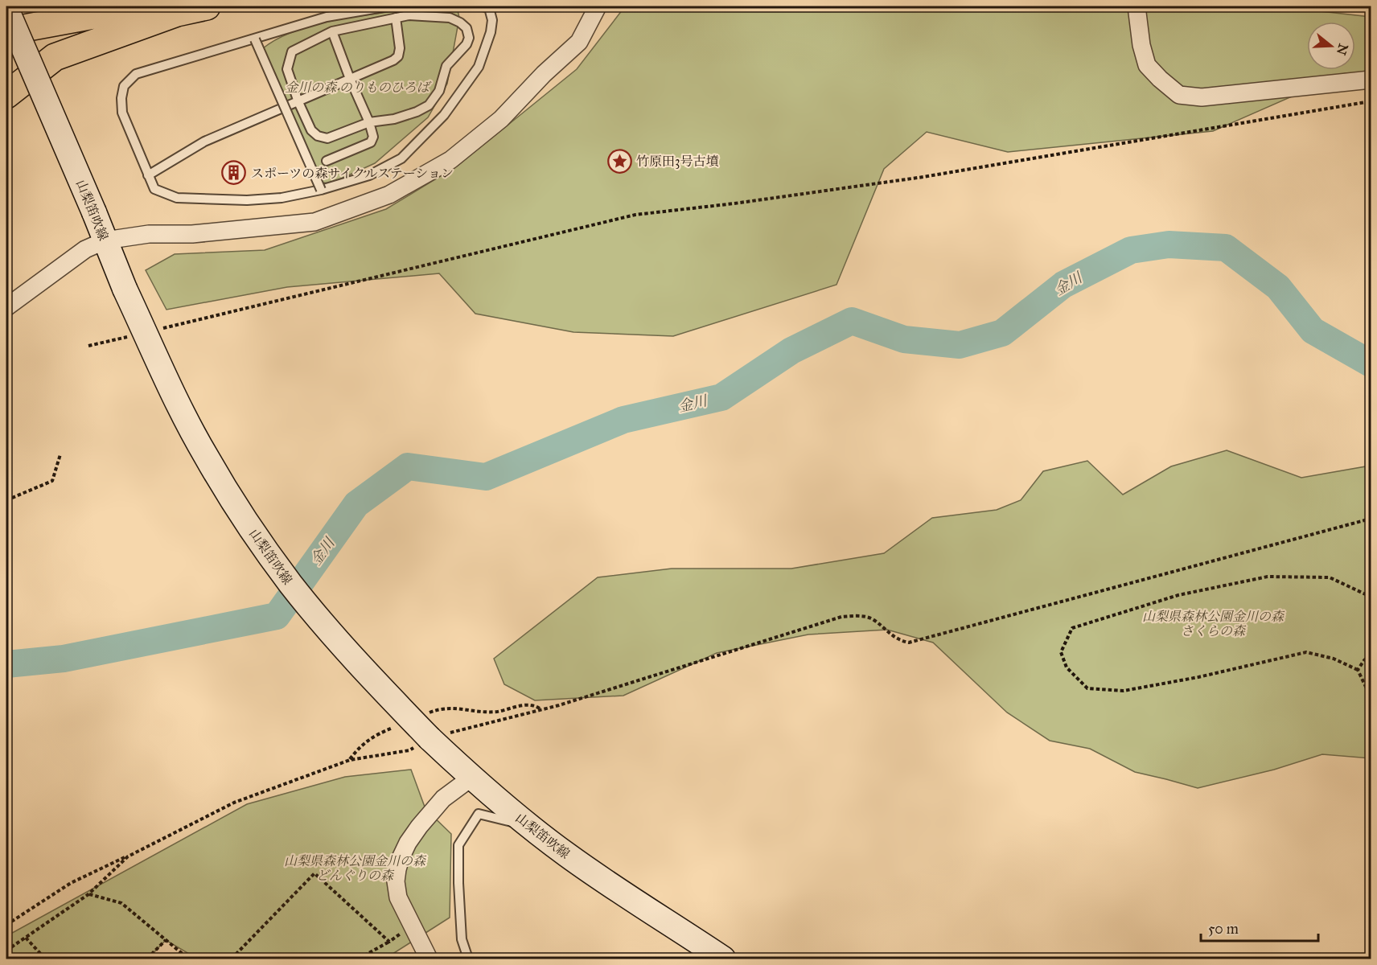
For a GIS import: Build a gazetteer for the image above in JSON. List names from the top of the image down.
{
  "streets": {
    "main road": ["山梨笛吹線"]
  },
  "water": ["金川"],
  "parks": ["金川の森 のりものひろば", "山梨県森林公園金川の森 さくらの森", "山梨県森林公園金川の森 どんぐりの森"],
  "places": {
    "place": ["竹原田3号古墳"],
    "building": ["スポーツの森サイクルステーション"]
  },
  "scale_bar": "50 m",
  "north": "right"
}
